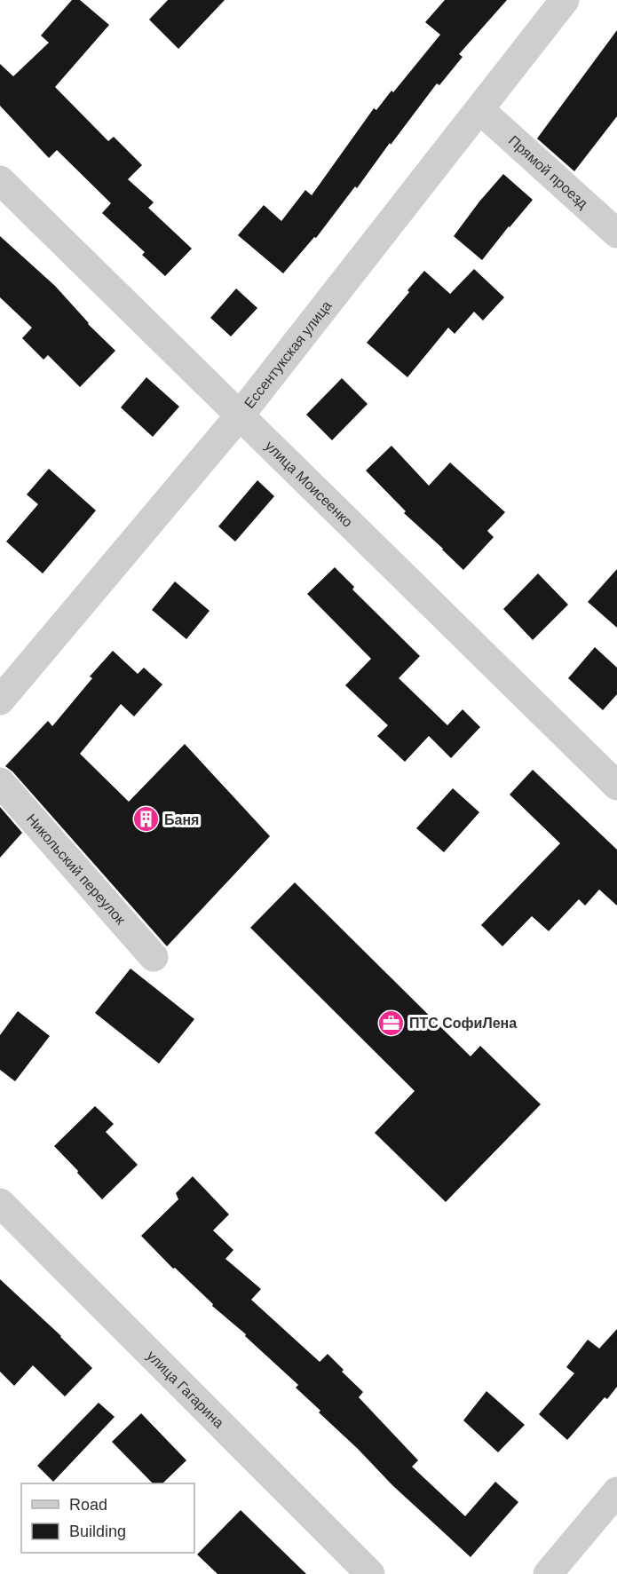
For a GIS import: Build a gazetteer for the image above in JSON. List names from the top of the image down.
{
  "streets": {
    "street": [
      "Прямой проезд",
      "Ессентукская улица",
      "улица Моисеенко",
      "Никольский переулок",
      "улица Гагарина"
    ]
  },
  "crossings": [
    ["Прямой проезд", "Ессентукская улица"],
    ["Ессентукская улица", "улица Моисеенко"]
  ],
  "places": {
    "building": ["Баня"],
    "office": ["ПТС СофиЛена"]
  },
  "legend": ["Road", "Building"]
}
